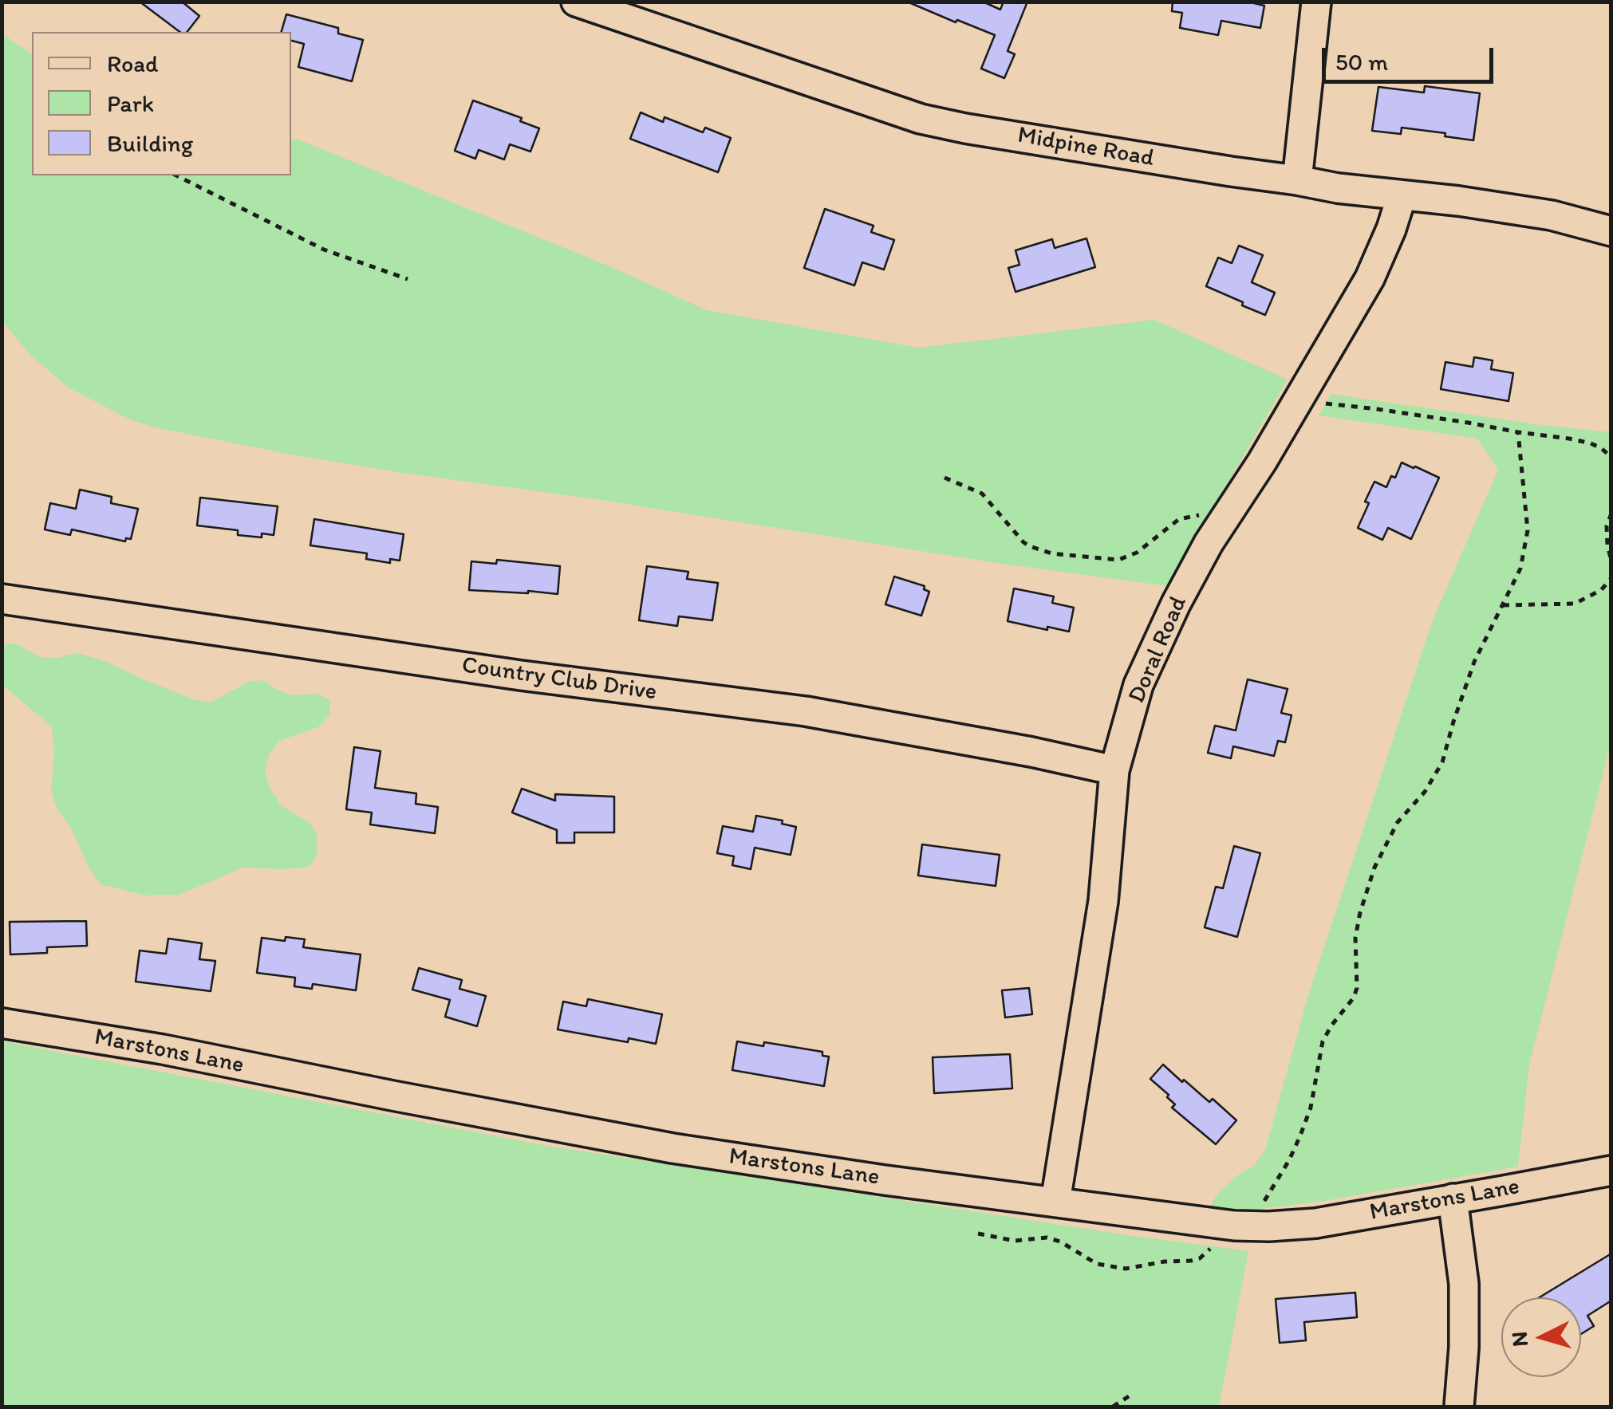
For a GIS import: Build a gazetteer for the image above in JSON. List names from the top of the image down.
{
  "streets": {
    "street": [
      "Midpine Road",
      "Doral Road",
      "Country Club Drive",
      "Marstons Lane"
    ]
  },
  "crossings": [
    ["Midpine Road", "Doral Road"],
    ["Doral Road", "Country Club Drive"],
    ["Doral Road", "Marstons Lane"]
  ],
  "legend": ["Road", "Park", "Building"],
  "scale_bar": "50 m",
  "north": "left"
}
